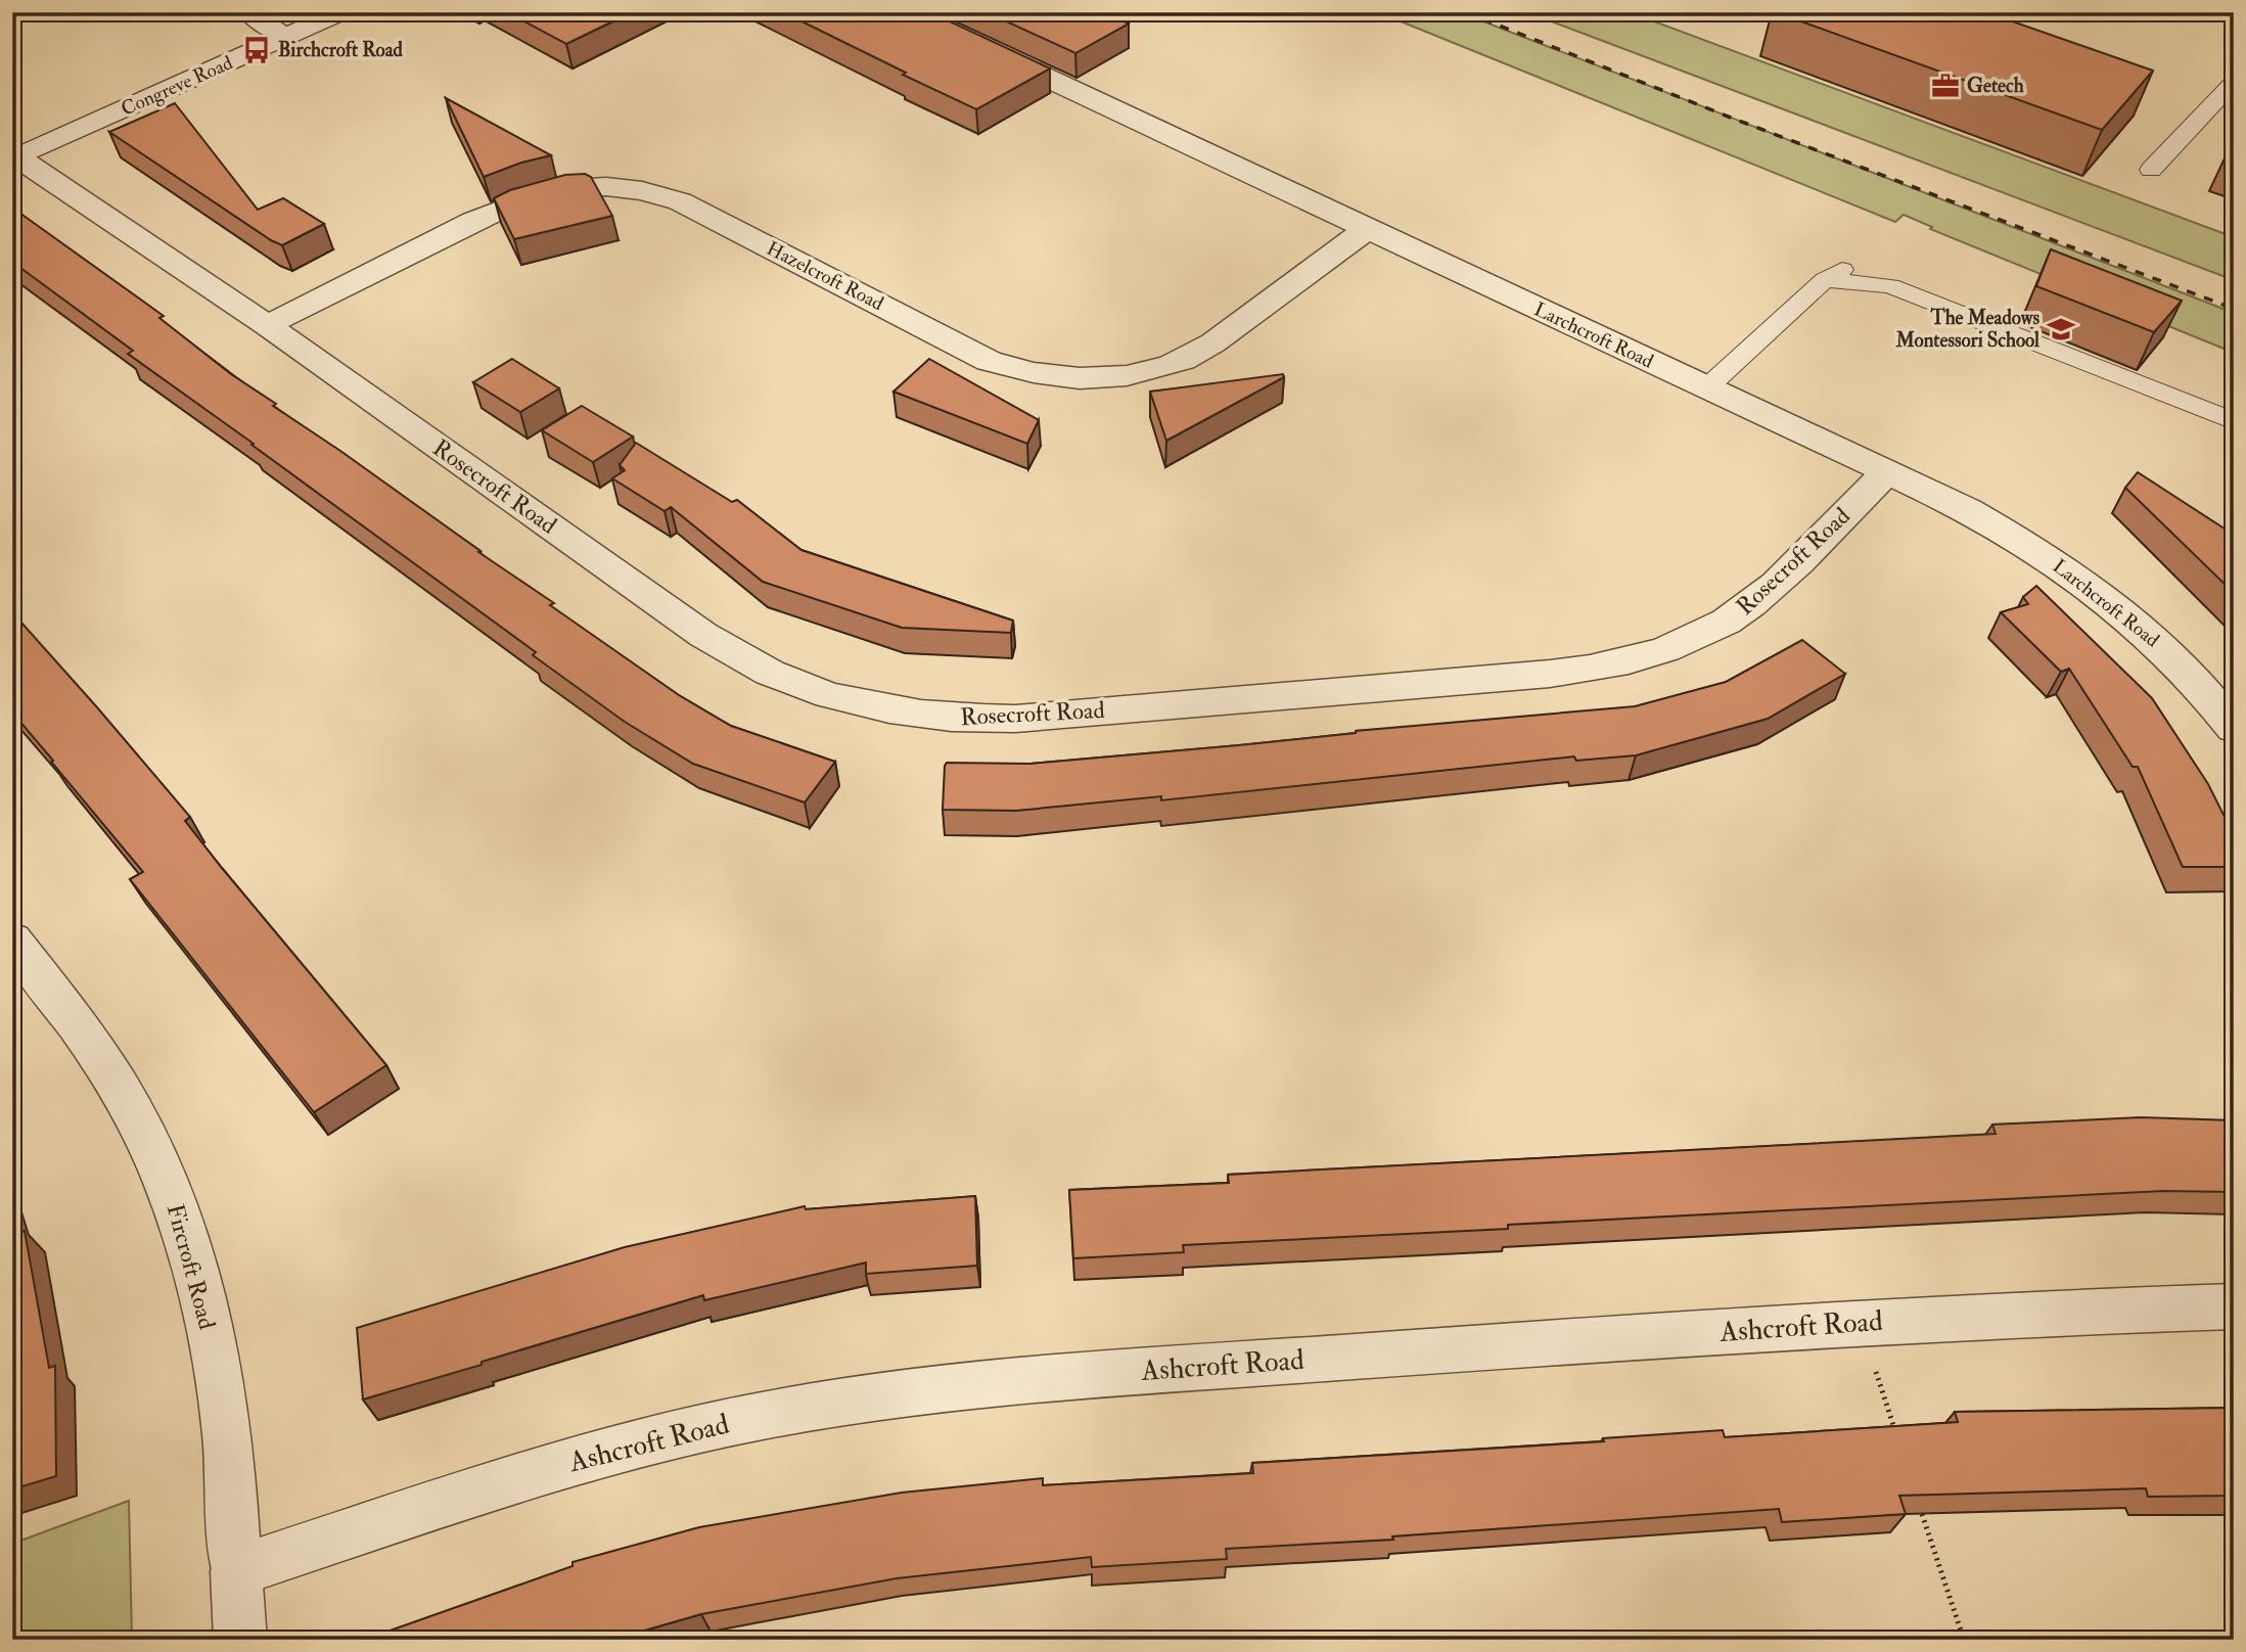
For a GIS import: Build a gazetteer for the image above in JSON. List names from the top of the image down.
{
  "streets": {
    "street": [
      "Congreve Road",
      "Hazelcroft Road",
      "Larchcroft Road",
      "Rosecroft Road",
      "Fircroft Road",
      "Ashcroft Road"
    ]
  },
  "crossings": [
    ["Congreve Road", "Rosecroft Road"],
    ["Hazelcroft Road", "Larchcroft Road"],
    ["Hazelcroft Road", "Rosecroft Road"],
    ["Larchcroft Road", "Rosecroft Road"],
    ["Fircroft Road", "Ashcroft Road"]
  ],
  "places": {
    "bus stop": ["Birchcroft Road"],
    "office": ["Getech"],
    "school or university": ["The Meadows Montessori School"]
  }
}
